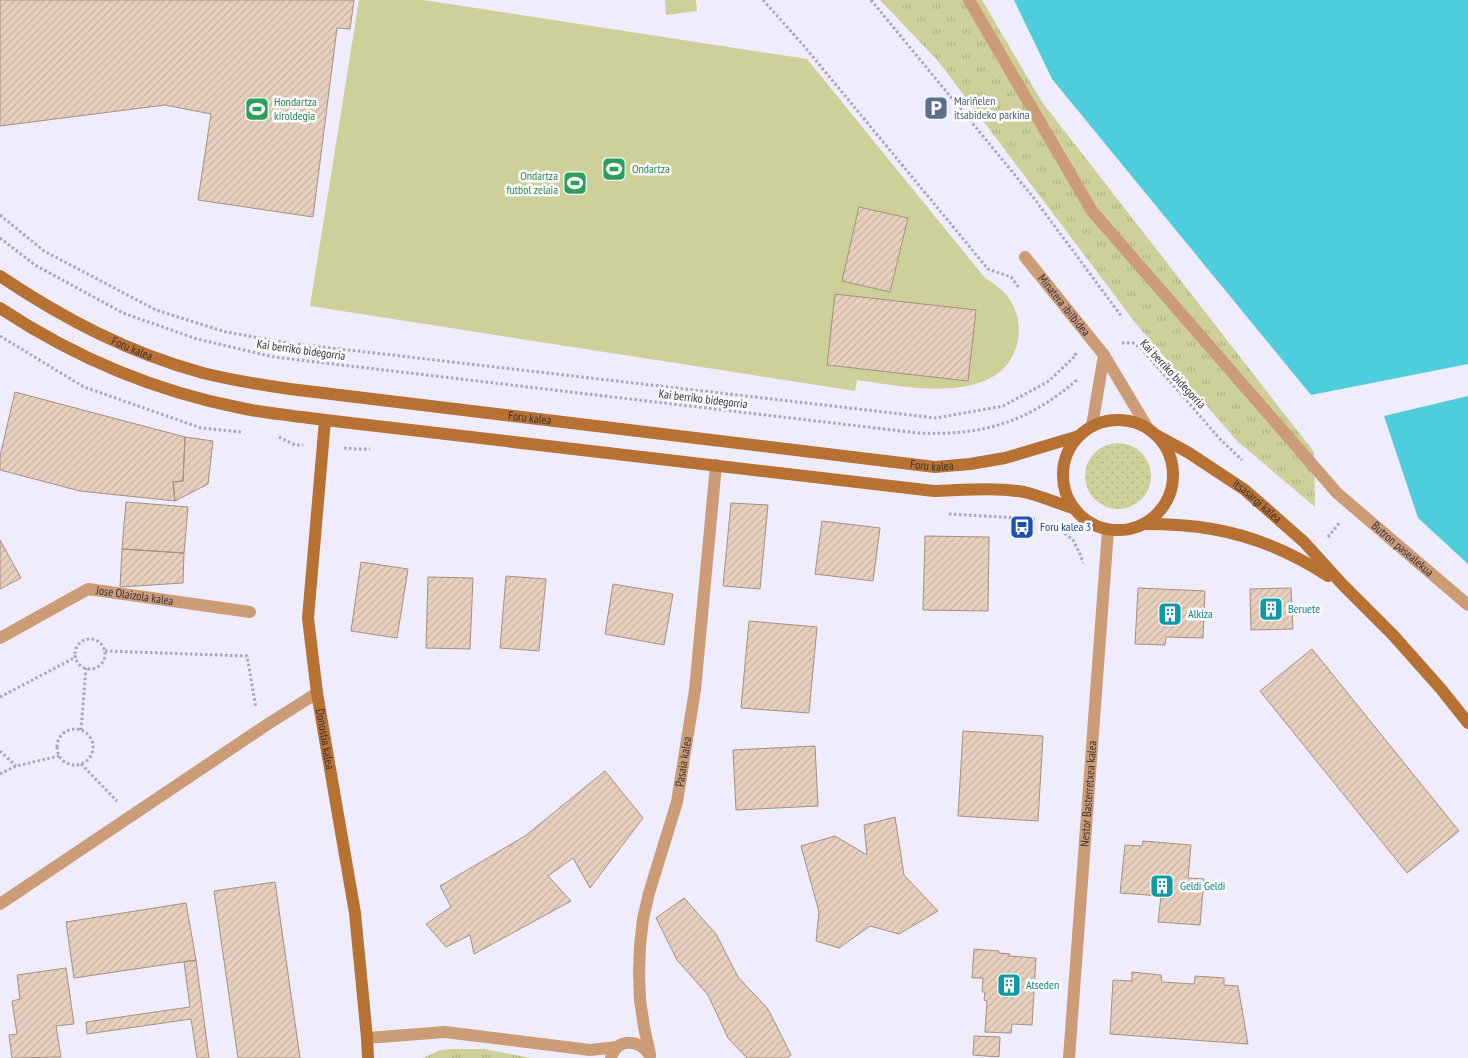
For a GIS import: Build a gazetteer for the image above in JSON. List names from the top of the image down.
{
  "streets": {
    "street": [
      "Minatera ibilbidea",
      "Foru kalea",
      "Itsasargi kalea",
      "Butron pasealekua",
      "Jose Olaizola kalea",
      "Donostia kalea",
      "Pasaia kalea",
      "Nestor Basterretxea kalea"
    ],
    "path": ["Kai berriko bidegorria"]
  },
  "crossings": [
    ["Minatera ibilbidea", "Foru kalea"],
    ["Minatera ibilbidea", "Kai berriko bidegorria"],
    ["Minatera ibilbidea", "Itsasargi kalea"],
    ["Minatera ibilbidea", "Nestor Basterretxea kalea"],
    ["Foru kalea", "Itsasargi kalea"],
    ["Foru kalea", "Donostia kalea"],
    ["Foru kalea", "Pasaia kalea"],
    ["Foru kalea", "Nestor Basterretxea kalea"],
    ["Itsasargi kalea", "Nestor Basterretxea kalea"]
  ],
  "places": {
    "parking": ["Mariñelen itsabideko parkina"],
    "sports": ["Hondartza kiroldegia", "Ondartza", "Ondartza futbol zelaia"],
    "bus stop": ["Foru kalea 3"],
    "building": [
      "Beruete",
      "Alkiza",
      "Geldi Geldi",
      "Atseden"
    ]
  }
}
